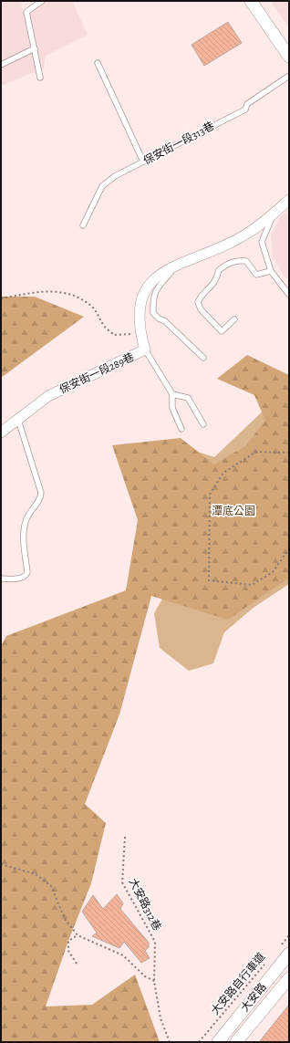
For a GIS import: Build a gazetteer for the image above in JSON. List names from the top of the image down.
{
  "streets": {
    "street": ["保安街一段289巷", "大安路"],
    "lane": ["保安街一段313巷"],
    "path": ["大安路312巷", "大安路自行車道"]
  },
  "parks": ["潭底公園"]
}
